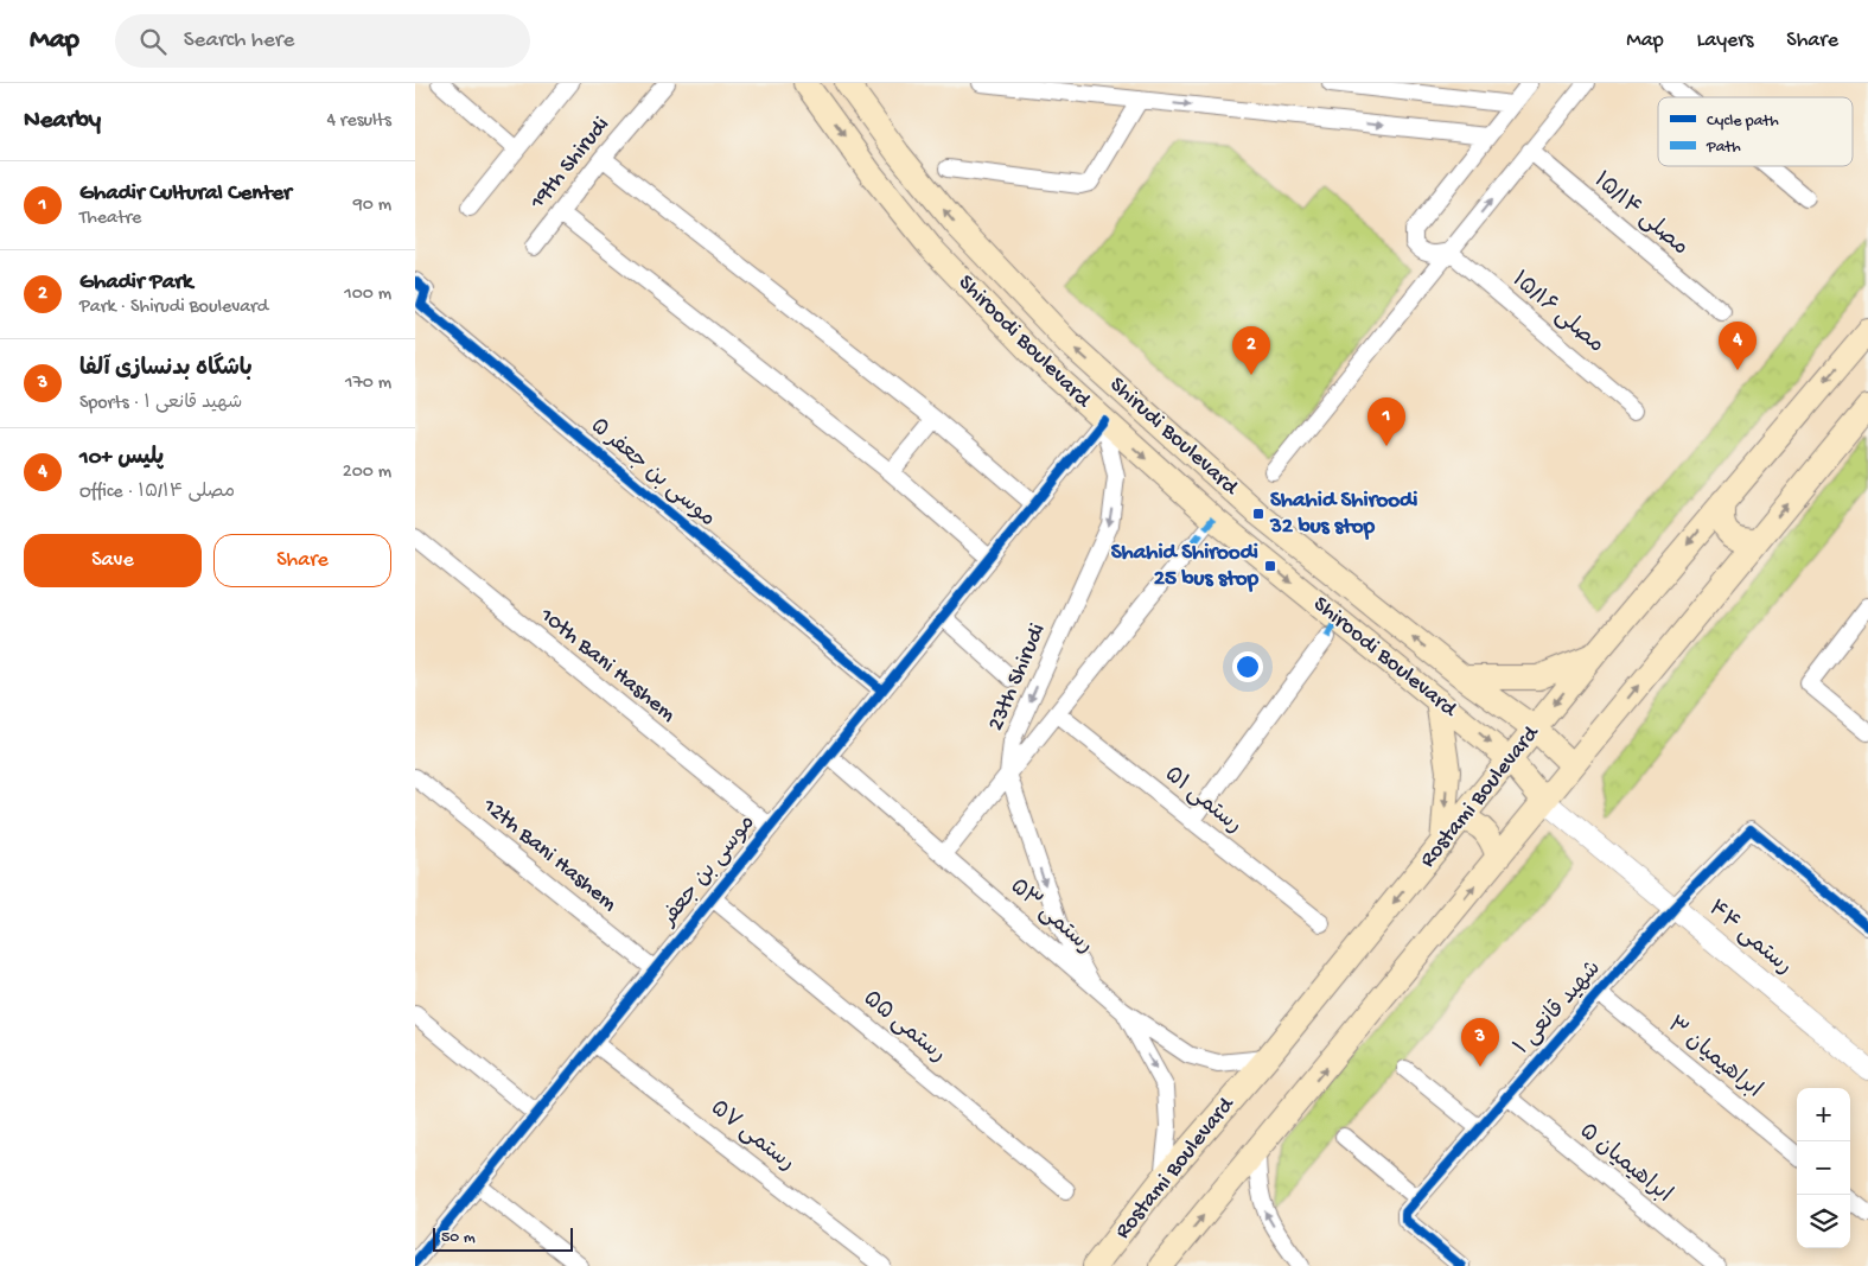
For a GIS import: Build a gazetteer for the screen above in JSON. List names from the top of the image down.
{
  "streets": {
    "main road": ["Shiroodi Boulevard", "Shirudi Boulevard", "Rostami Boulevard"],
    "street": [
      "19th Shirudi",
      "مصلی ۱۵/۱۴",
      "مصلی ۱۵/۱۶",
      "موسی بن جعفر ۵",
      "10th Bani Hashem",
      "23th Shirudi",
      "رستمی ۵۱",
      "12th Bani Hashem",
      "موسی بن جعفر",
      "رستمی ۵۳",
      "رستمی ۴۴",
      "شهید قانعی ۱",
      "رستمی ۵۵",
      "ابراهیمیان ۳",
      "رستمی ۵۷",
      "ابراهیمیان ۵"
    ]
  },
  "crossings": [
    ["Shiroodi Boulevard", "23th Shirudi"],
    ["Shiroodi Boulevard", "Rostami Boulevard"],
    ["Shiroodi Boulevard", "موسی بن جعفر"],
    ["Shiroodi Boulevard", "رستمی ۴۴"],
    ["Shirudi Boulevard", "Rostami Boulevard"],
    ["موسی بن جعفر ۵", "موسی بن جعفر"],
    ["10th Bani Hashem", "موسی بن جعفر"],
    ["23th Shirudi", "موسی بن جعفر"],
    ["23th Shirudi", "رستمی ۵۳"],
    ["Rostami Boulevard", "رستمی ۵۳"],
    ["12th Bani Hashem", "موسی بن جعفر"],
    ["موسی بن جعفر", "رستمی ۵۳"],
    ["موسی بن جعفر", "رستمی ۵۵"],
    ["موسی بن جعفر", "رستمی ۵۷"],
    ["رستمی ۴۴", "شهید قانعی ۱"],
    ["شهید قانعی ۱", "ابراهیمیان ۳"],
    ["شهید قانعی ۱", "ابراهیمیان ۵"]
  ],
  "one_way": ["Shiroodi Boulevard", "Shirudi Boulevard", "23th Shirudi"],
  "places": {
    "transit": ["Shahid Shiroodi 32 bus stop", "Shahid Shiroodi 25 bus stop"]
  },
  "legend": ["Cycle path", "Path"],
  "scale_bar": "50 m",
  "page": {
    "header": "Map",
    "search": "Search here",
    "nav": ["Map", "Layers", "Share"],
    "heading": ["Nearby", "4 results"],
    "list": [
      {
        "mark": "1",
        "name": "Ghadir Cultural Center",
        "note": "Theatre",
        "value": "90 m"
      },
      {
        "mark": "2",
        "name": "Ghadir Park",
        "note": "Park · Shirudi Boulevard",
        "value": "100 m"
      },
      {
        "mark": "3",
        "name": "باشگاه بدنسازی آلفا",
        "note": "Sports · شهید قانعی ۱",
        "value": "170 m"
      },
      {
        "mark": "4",
        "name": "پلیس +10",
        "note": "Office · مصلی ۱۵/۱۴",
        "value": "200 m"
      }
    ],
    "pins": [
      "4",
      "2",
      "1",
      "3"
    ],
    "buttons": ["Save", "Share"],
    "map_buttons": ["+", "−"],
    "scale": "50 m"
  }
}
